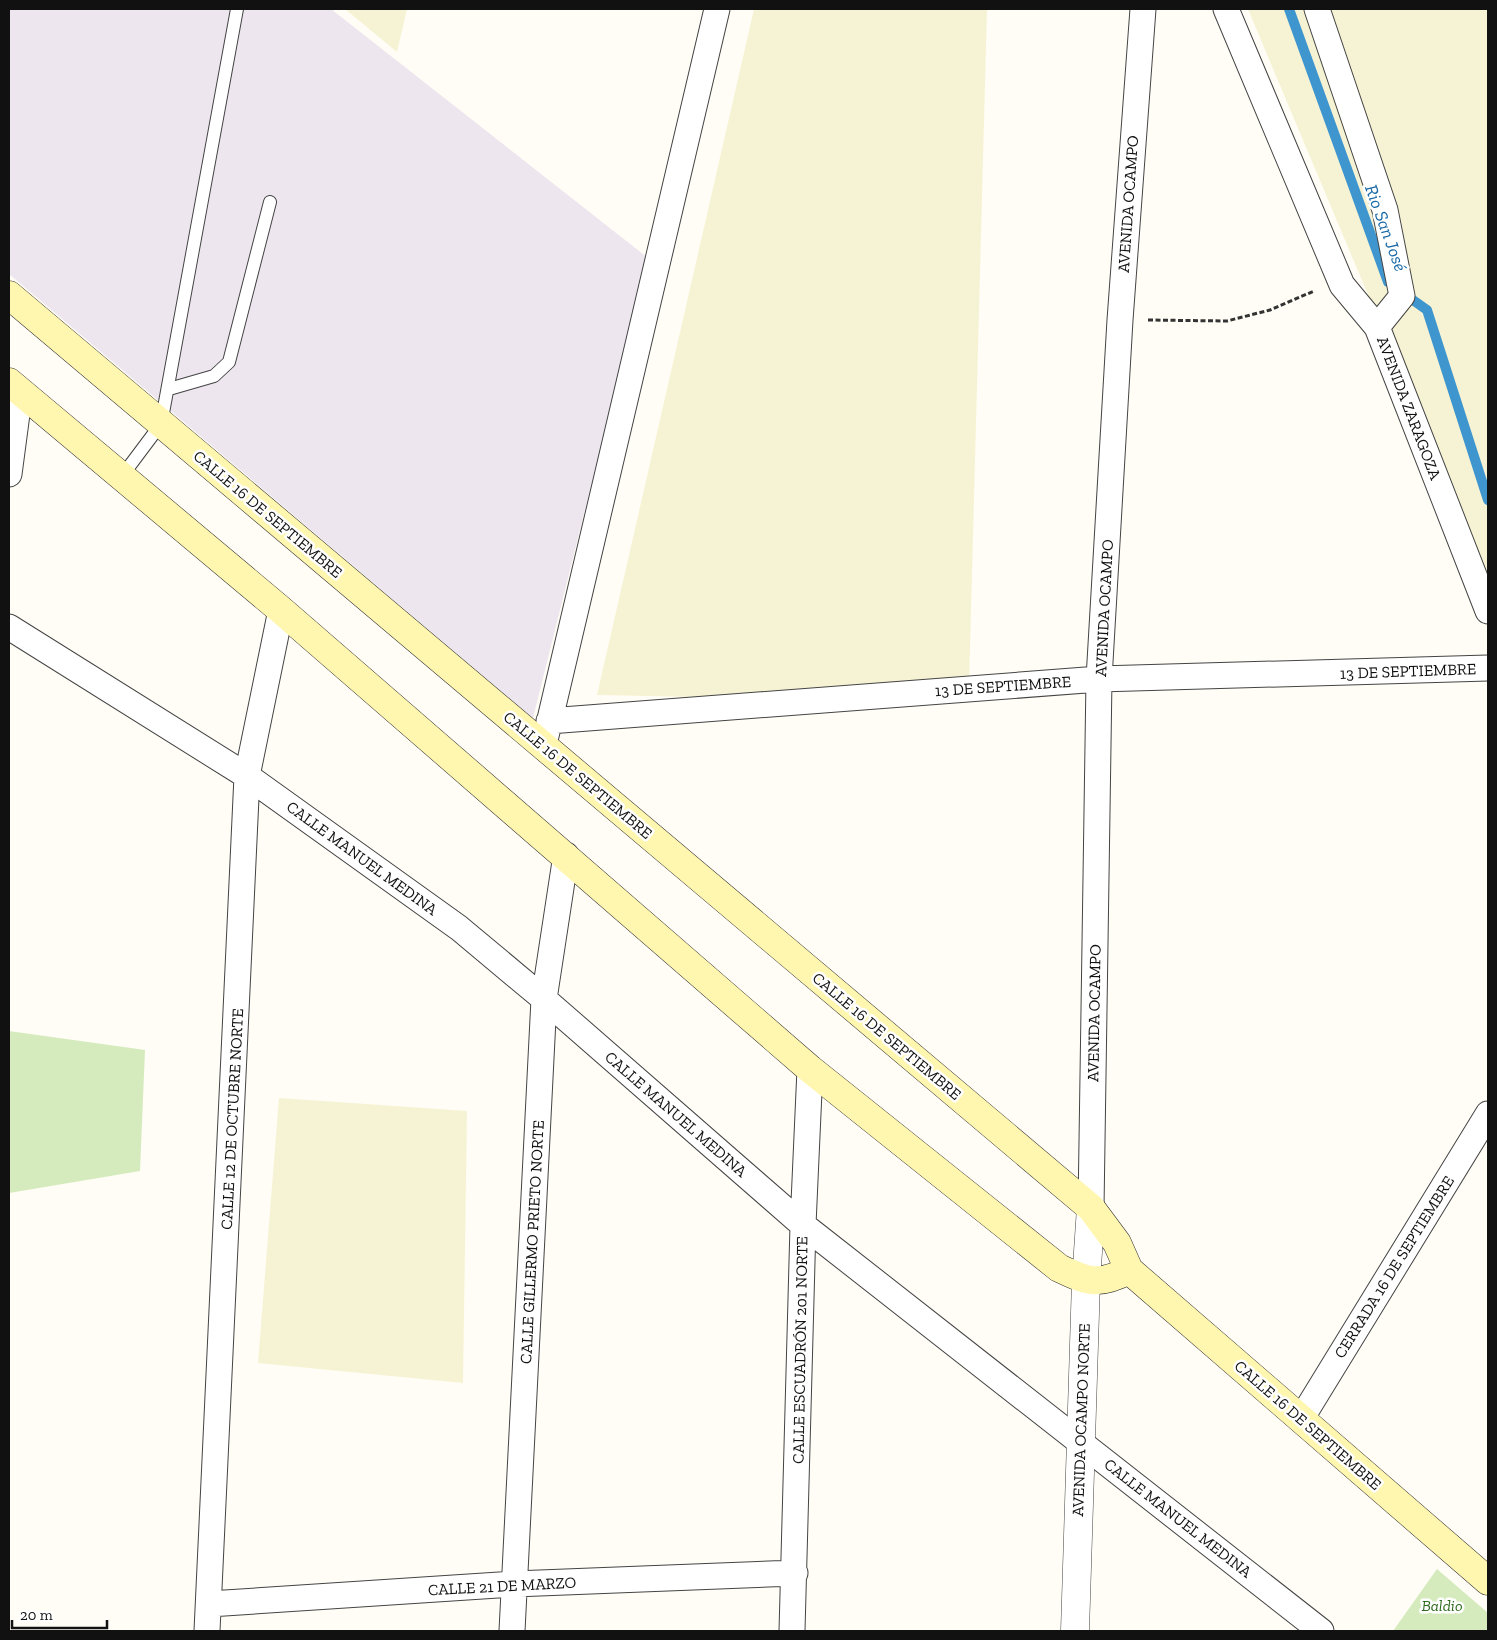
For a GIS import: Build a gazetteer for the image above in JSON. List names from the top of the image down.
{
  "streets": {
    "main road": ["CALLE 16 DE SEPTIEMBRE"],
    "street": [
      "AVENIDA OCAMPO",
      "AVENIDA ZARAGOZA",
      "13 DE SEPTIEMBRE",
      "CALLE MANUEL MEDINA",
      "CALLE 12 DE OCTUBRE NORTE",
      "CALLE GILLERMO PRIETO NORTE",
      "CERRADA 16 DE SEPTIEMBRE",
      "CALLE ESCUADRÓN 201 NORTE",
      "AVENIDA OCAMPO NORTE",
      "CALLE 21 DE MARZO"
    ]
  },
  "crossings": [
    ["AVENIDA OCAMPO", "CALLE 16 DE SEPTIEMBRE"],
    ["AVENIDA OCAMPO", "13 DE SEPTIEMBRE"],
    ["AVENIDA OCAMPO", "AVENIDA OCAMPO NORTE"],
    ["CALLE 16 DE SEPTIEMBRE", "13 DE SEPTIEMBRE"],
    ["CALLE 16 DE SEPTIEMBRE", "CERRADA 16 DE SEPTIEMBRE"],
    ["CALLE 16 DE SEPTIEMBRE", "AVENIDA OCAMPO NORTE"],
    ["CALLE MANUEL MEDINA", "CALLE 12 DE OCTUBRE NORTE"],
    ["CALLE MANUEL MEDINA", "CALLE GILLERMO PRIETO NORTE"],
    ["CALLE MANUEL MEDINA", "CALLE ESCUADRÓN 201 NORTE"],
    ["CALLE MANUEL MEDINA", "AVENIDA OCAMPO NORTE"],
    ["CALLE 12 DE OCTUBRE NORTE", "CALLE 21 DE MARZO"],
    ["CALLE GILLERMO PRIETO NORTE", "CALLE 21 DE MARZO"],
    ["CALLE ESCUADRÓN 201 NORTE", "CALLE 21 DE MARZO"]
  ],
  "water": ["Rio San José"],
  "parks": ["Baldio"],
  "scale_bar": "20 m"
}
